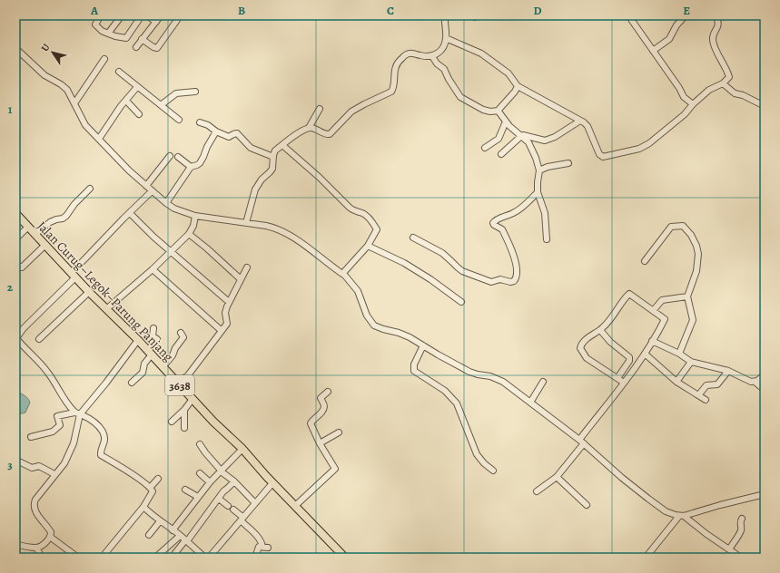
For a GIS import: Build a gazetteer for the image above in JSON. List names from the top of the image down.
{
  "streets": {
    "main road": ["Jalan Curug–Legok–Parung Panjang", "3638"]
  },
  "north": "top left",
  "grid": {
    "columns": [
      "A",
      "B",
      "C",
      "D",
      "E"
    ],
    "rows": ["1", "2", "3"]
  }
}
